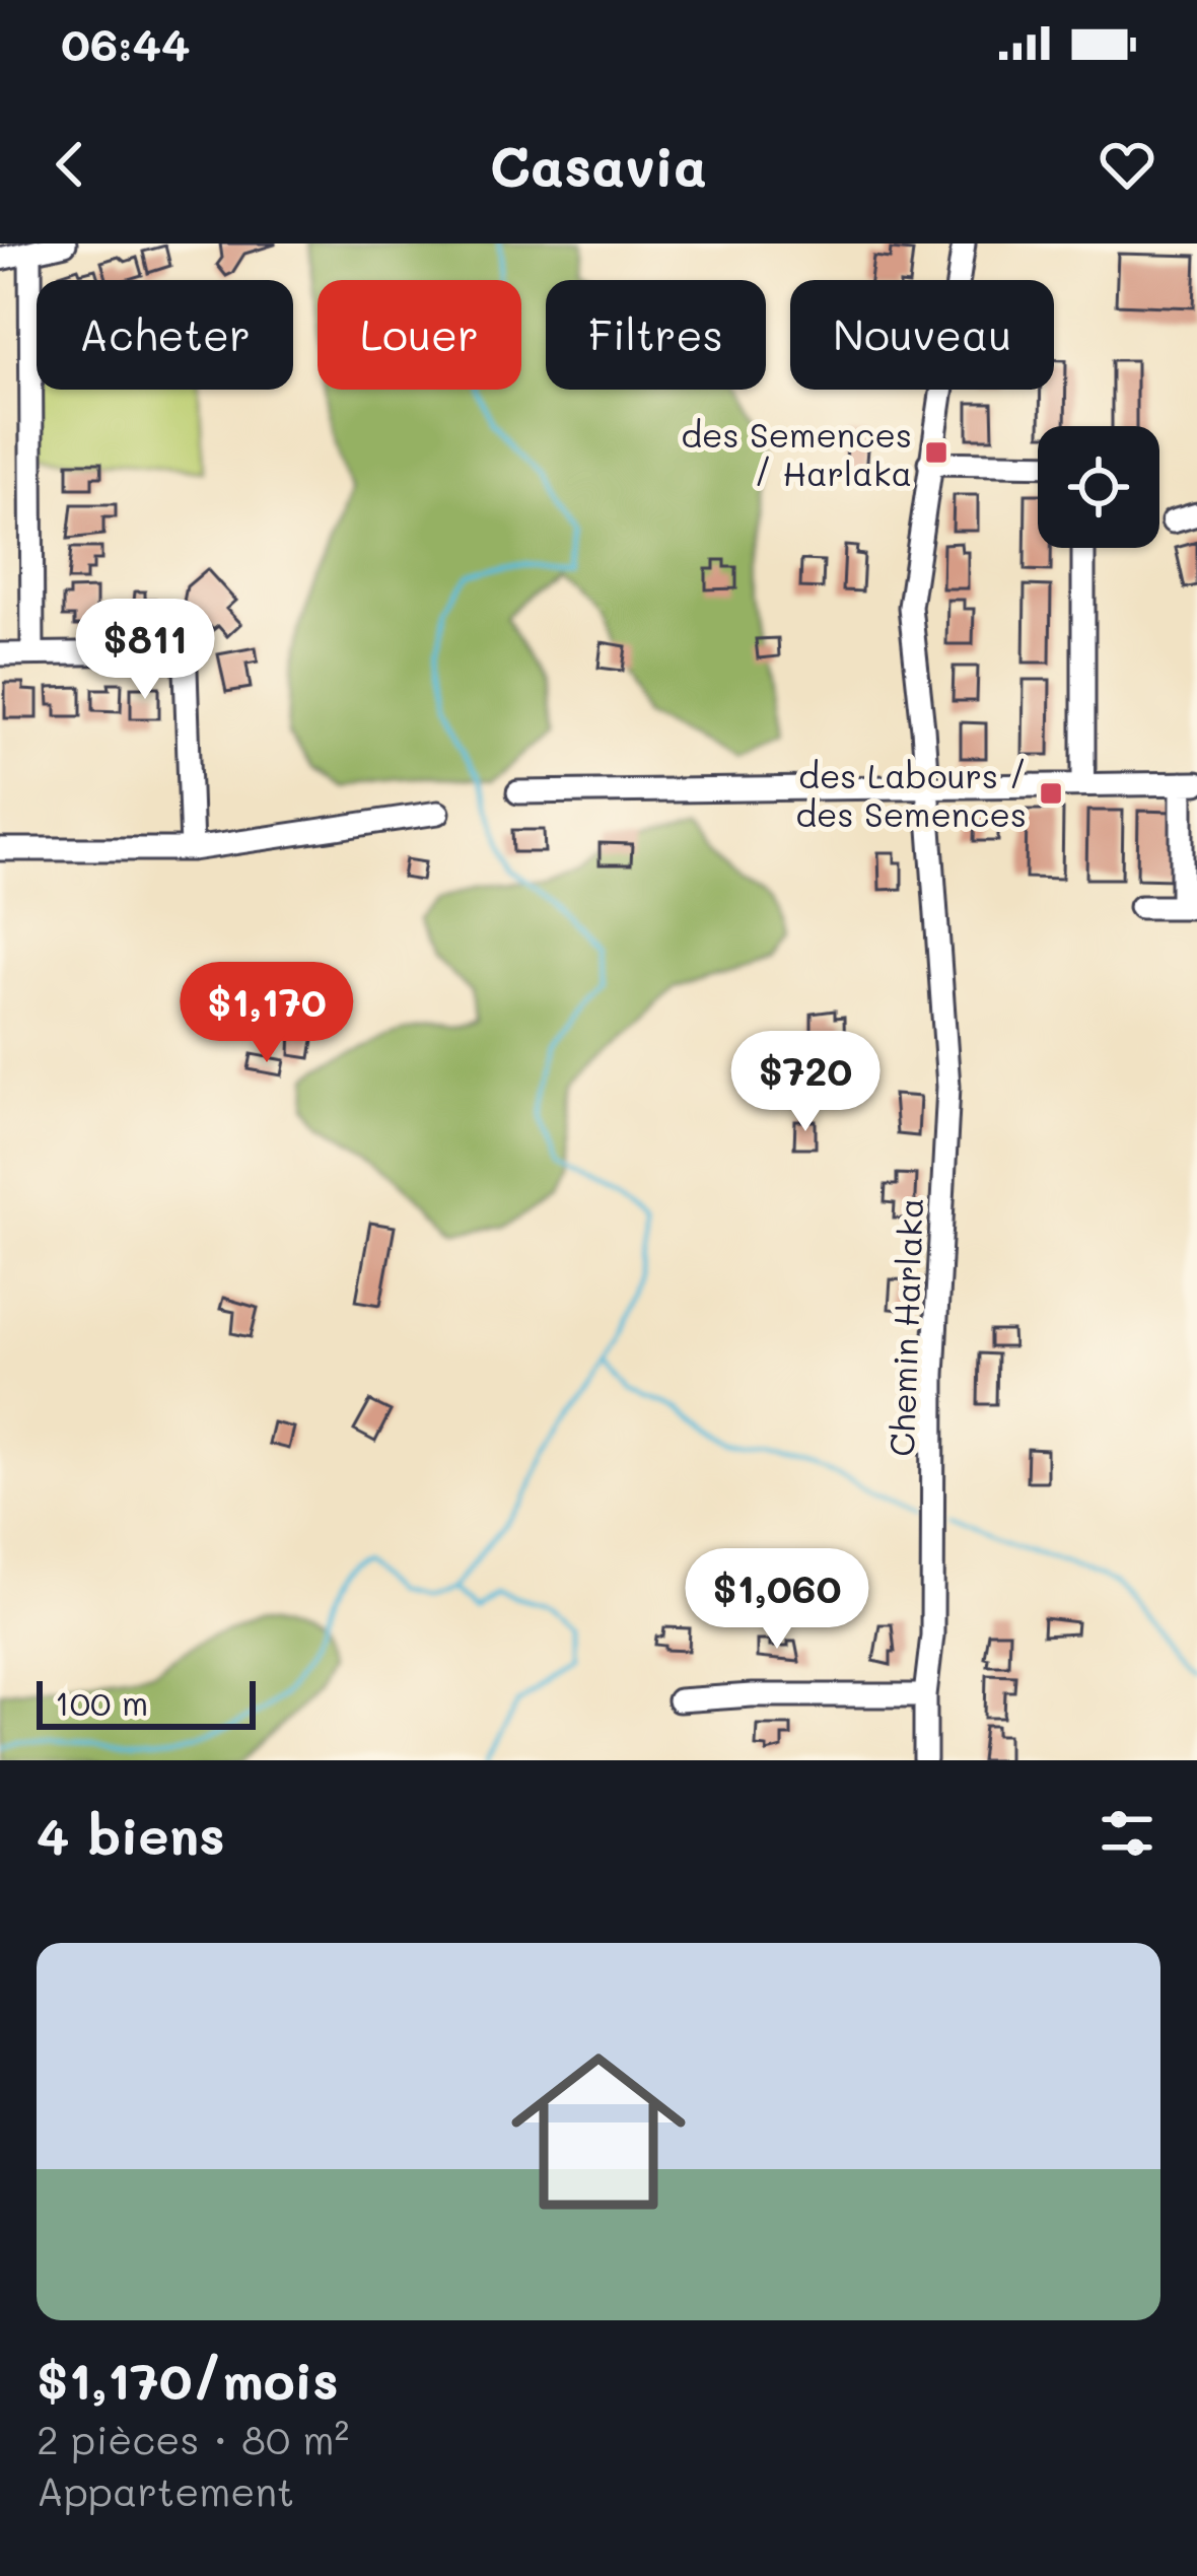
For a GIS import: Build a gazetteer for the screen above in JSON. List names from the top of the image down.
{
  "streets": {
    "street": ["Chemin Harlaka"]
  },
  "places": {
    "transit": ["des Semences / Harlaka", "des Labours / des Semences"]
  },
  "scale_bar": "100 m",
  "page": {
    "status": "06:44",
    "header": "Casavia",
    "chip": [
      "Acheter",
      "Louer",
      "Filtres",
      "Nouveau"
    ],
    "price": [
      "$811",
      "$1,170",
      "$720",
      "$1,060"
    ],
    "scale": "100 m",
    "heading": "4 biens",
    "list": [
      {
        "name": "$1,170/mois",
        "note": "2 pièces · 80 m² · Appartement"
      }
    ]
  }
}
